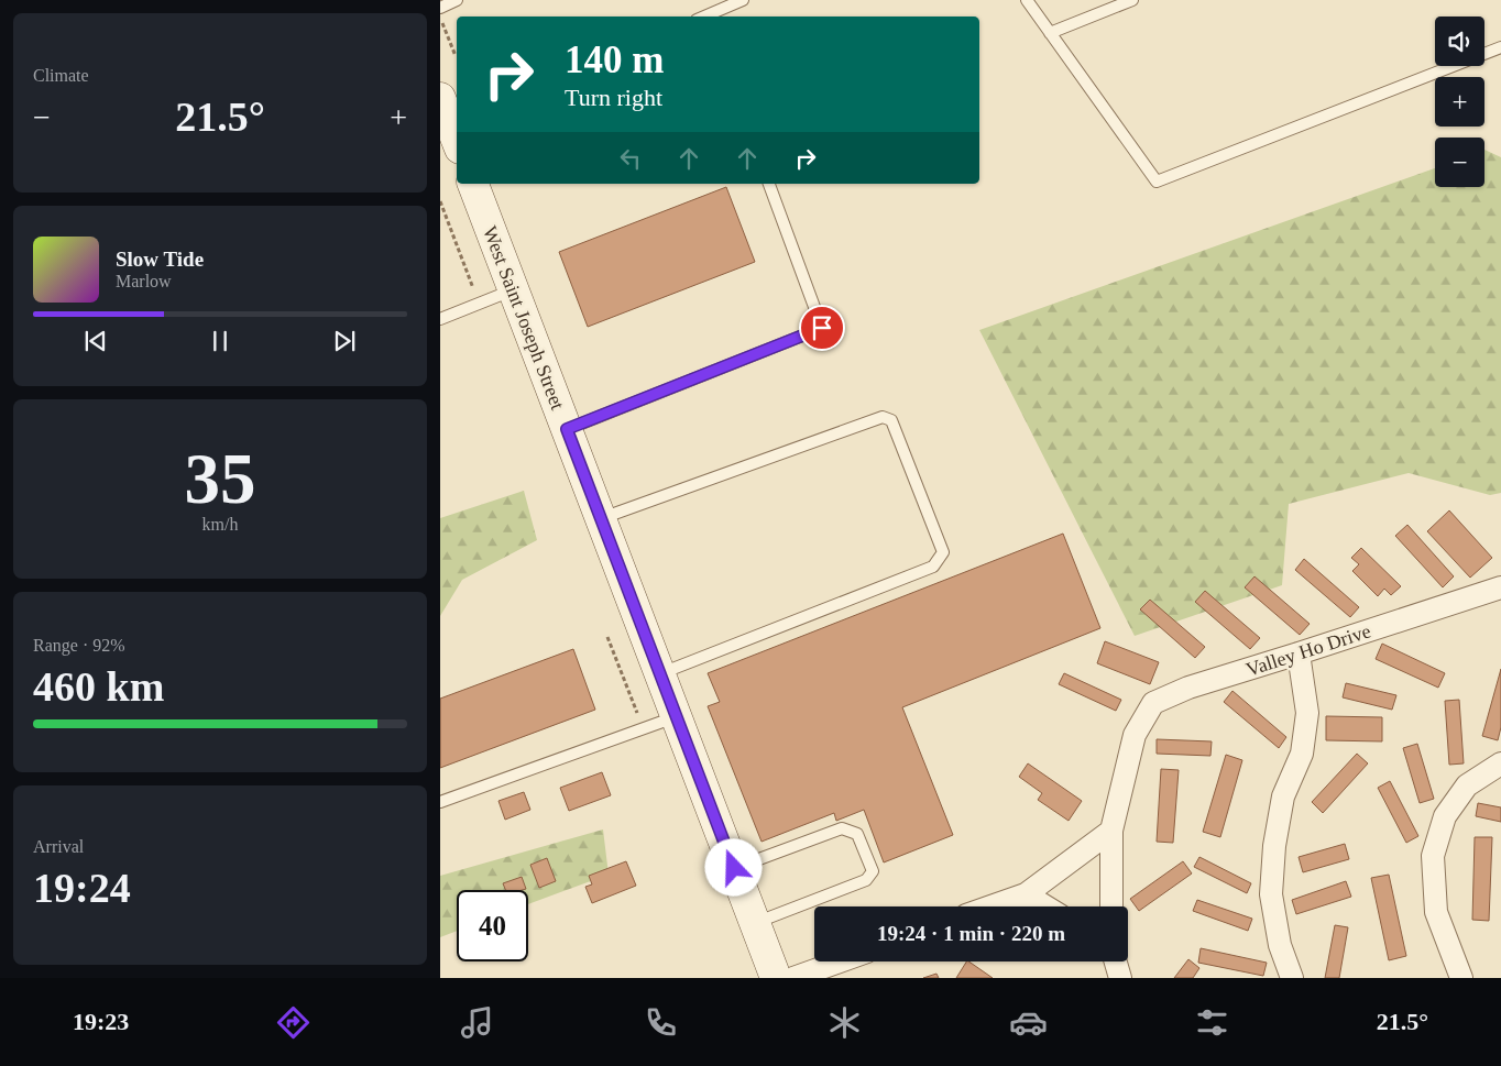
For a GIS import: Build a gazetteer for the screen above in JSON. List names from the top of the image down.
{
  "streets": {
    "street": ["West Saint Joseph Street", "Valley Ho Drive"]
  },
  "page": {
    "tile": [
      "Climate",
      ["35", "km/h"],
      ["Range · 92%", "460 km"],
      ["Arrival", "19:24"]
    ],
    "map_buttons": ["+", "−"],
    "turn": ["140 m", "Turn right"],
    "heat": ["−", "21.5°", "+"],
    "song": ["Slow Tide", "Marlow"],
    "limit": "40",
    "trip": "19:24 · 1 min · 220 m",
    "tabs": ["19:23", "21.5°"]
  }
}
